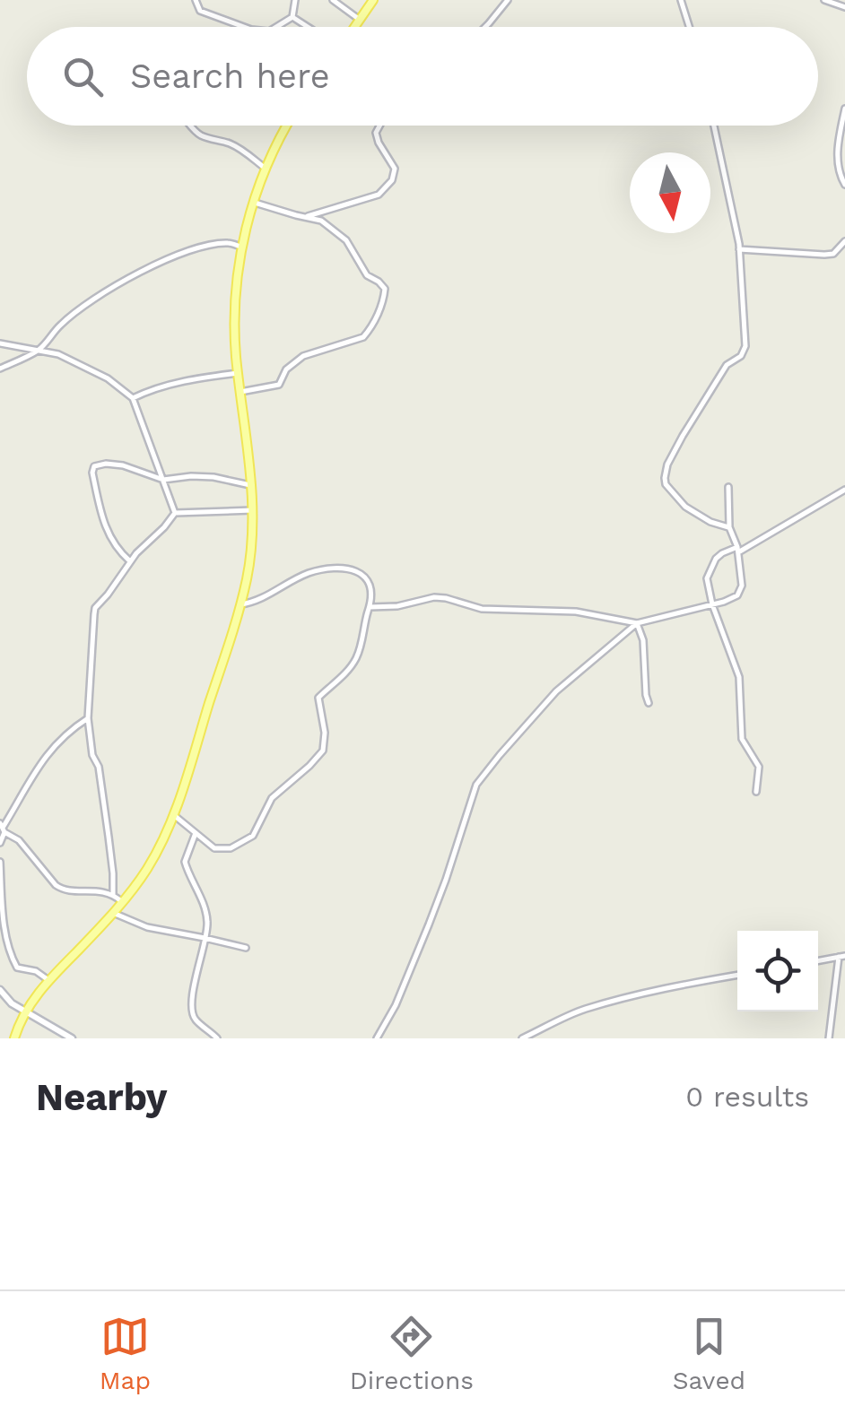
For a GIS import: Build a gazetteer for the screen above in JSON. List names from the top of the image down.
{
  "north": "bottom",
  "page": {
    "search": "Search here",
    "heading": ["Nearby", "0 results"],
    "nav": ["Map", "Directions", "Saved"]
  }
}
